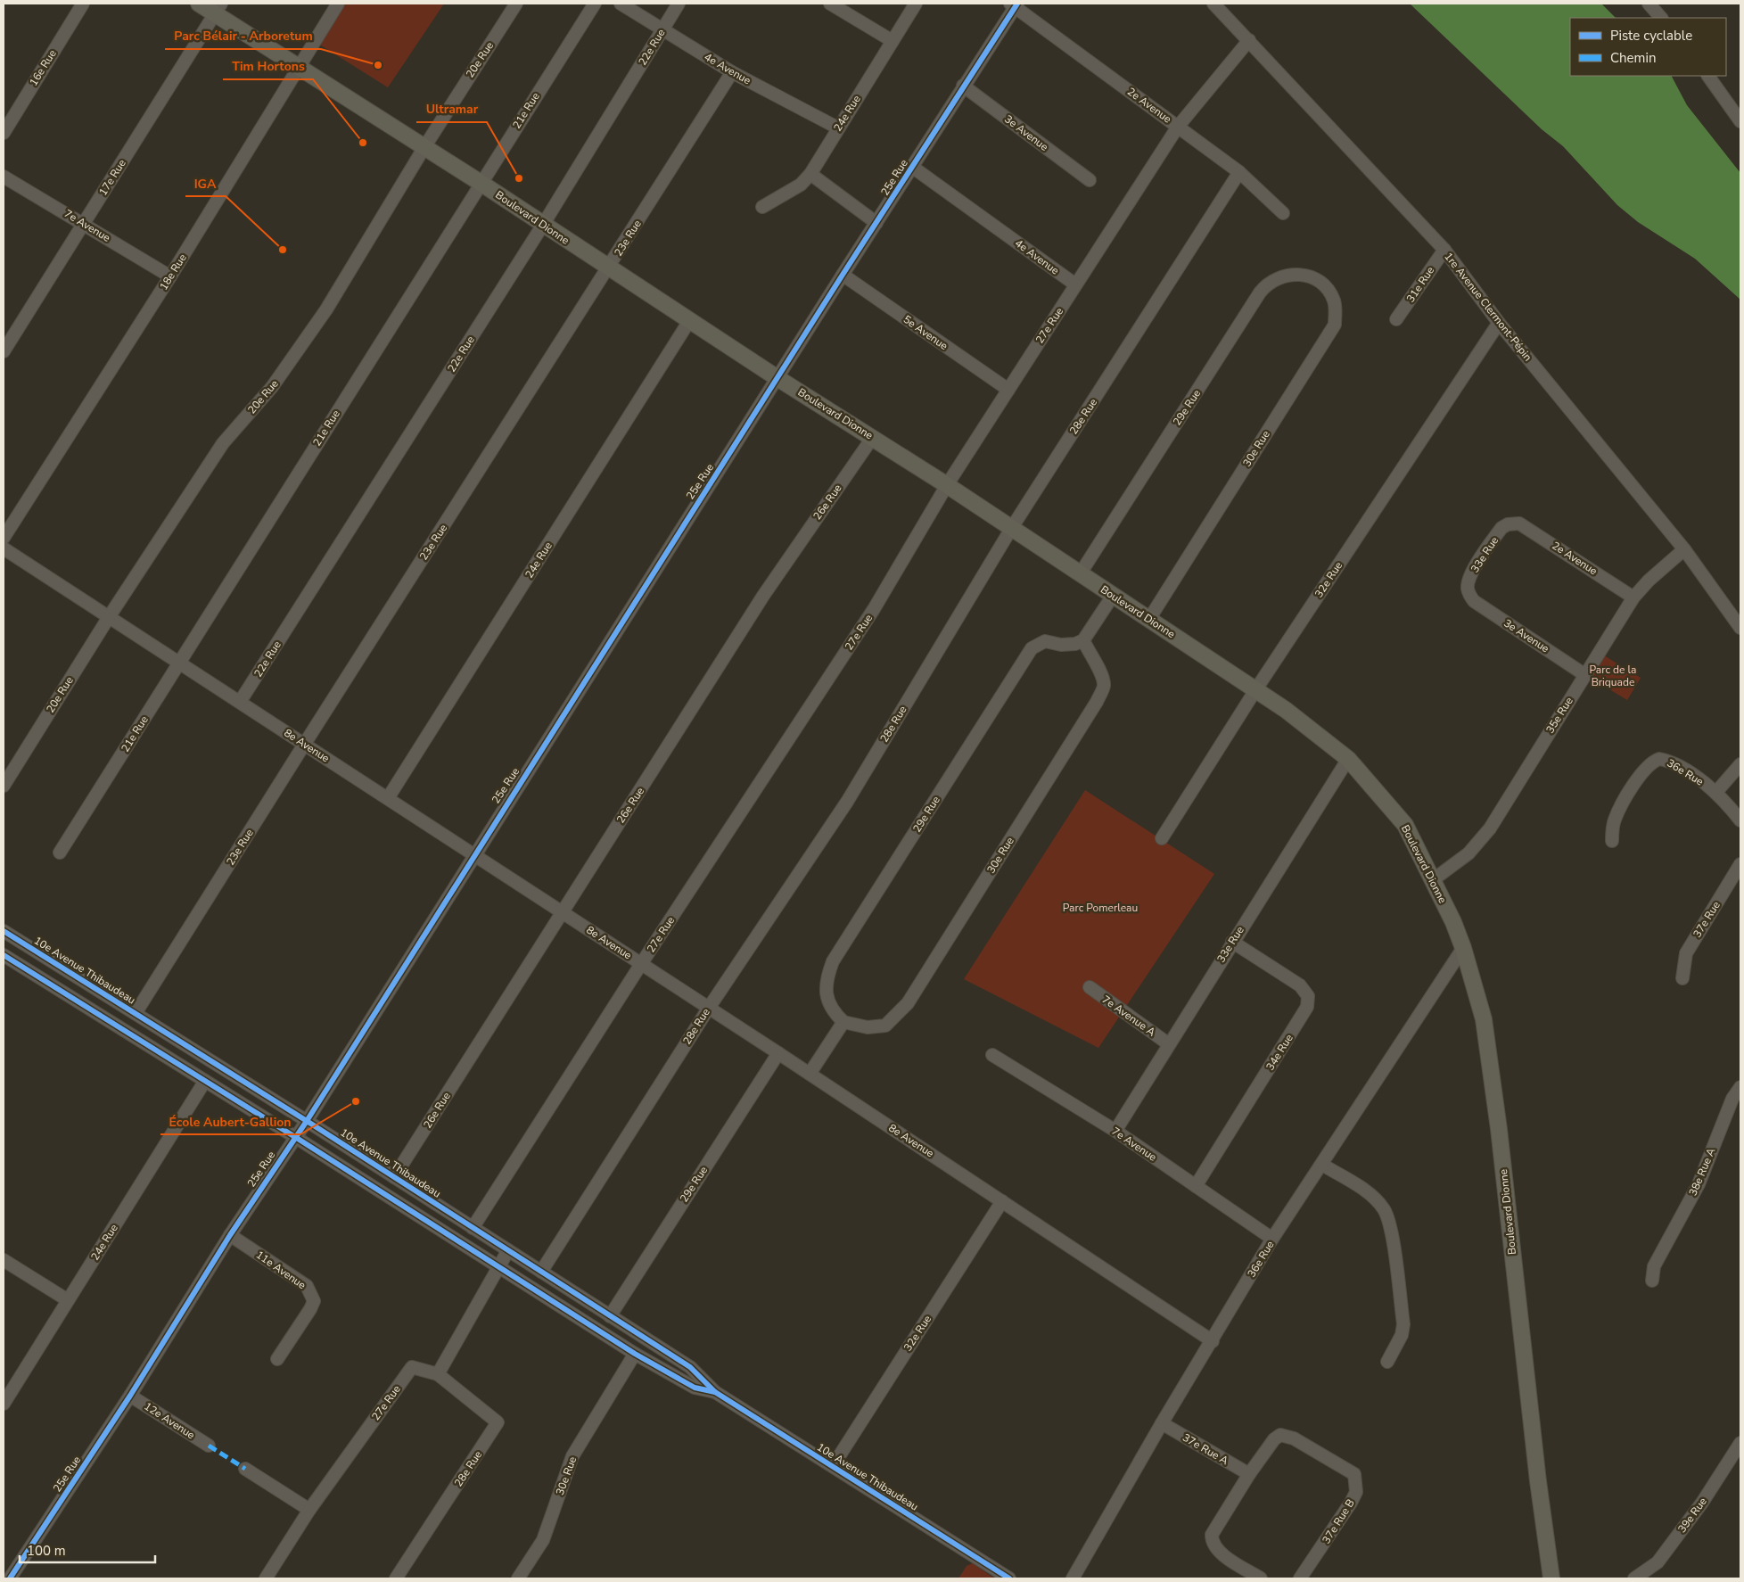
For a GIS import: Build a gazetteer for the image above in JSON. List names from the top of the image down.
{
  "streets": {
    "main road": ["Boulevard Dionne"],
    "street": [
      "22e Rue",
      "20e Rue",
      "16e Rue",
      "4e Avenue",
      "2e Avenue",
      "21e Rue",
      "24e Rue",
      "3e Avenue",
      "17e Rue",
      "25e Rue",
      "7e Avenue",
      "23e Rue",
      "18e Rue",
      "31e Rue",
      "1re Avenue Clermont-Pépin",
      "27e Rue",
      "5e Avenue",
      "29e Rue",
      "28e Rue",
      "30e Rue",
      "26e Rue",
      "33e Rue",
      "32e Rue",
      "35e Rue",
      "8e Avenue",
      "36e Rue",
      "37e Rue",
      "10e Avenue Thibaudeau",
      "7e Avenue A",
      "34e Rue",
      "38e Rue A",
      "11e Avenue",
      "12e Avenue",
      "37e Rue A",
      "39e Rue",
      "37e Rue B"
    ]
  },
  "crossings": [
    ["22e Rue", "4e Avenue"],
    ["22e Rue", "Boulevard Dionne"],
    ["22e Rue", "8e Avenue"],
    ["20e Rue", "Boulevard Dionne"],
    ["20e Rue", "8e Avenue"],
    ["4e Avenue", "24e Rue"],
    ["4e Avenue", "25e Rue"],
    ["4e Avenue", "23e Rue"],
    ["4e Avenue", "27e Rue"],
    ["2e Avenue", "25e Rue"],
    ["2e Avenue", "27e Rue"],
    ["2e Avenue", "28e Rue"],
    ["2e Avenue", "33e Rue"],
    ["2e Avenue", "35e Rue"],
    ["21e Rue", "Boulevard Dionne"],
    ["21e Rue", "8e Avenue"],
    ["24e Rue", "Boulevard Dionne"],
    ["24e Rue", "8e Avenue"],
    ["24e Rue", "10e Avenue Thibaudeau"],
    ["3e Avenue", "25e Rue"],
    ["3e Avenue", "33e Rue"],
    ["3e Avenue", "35e Rue"],
    ["17e Rue", "Boulevard Dionne"],
    ["17e Rue", "7e Avenue"],
    ["25e Rue", "Boulevard Dionne"],
    ["25e Rue", "5e Avenue"],
    ["25e Rue", "8e Avenue"],
    ["25e Rue", "10e Avenue Thibaudeau"],
    ["25e Rue", "11e Avenue"],
    ["25e Rue", "12e Avenue"],
    ["Boulevard Dionne", "23e Rue"],
    ["Boulevard Dionne", "18e Rue"],
    ["Boulevard Dionne", "27e Rue"],
    ["Boulevard Dionne", "29e Rue"],
    ["Boulevard Dionne", "28e Rue"],
    ["Boulevard Dionne", "30e Rue"],
    ["Boulevard Dionne", "26e Rue"],
    ["Boulevard Dionne", "33e Rue"],
    ["Boulevard Dionne", "32e Rue"],
    ["Boulevard Dionne", "35e Rue"],
    ["Boulevard Dionne", "36e Rue"],
    ["7e Avenue", "18e Rue"],
    ["7e Avenue", "33e Rue"],
    ["7e Avenue", "36e Rue"],
    ["7e Avenue", "34e Rue"],
    ["23e Rue", "8e Avenue"],
    ["23e Rue", "10e Avenue Thibaudeau"],
    ["31e Rue", "1re Avenue Clermont-Pépin"],
    ["1re Avenue Clermont-Pépin", "27e Rue"],
    ["1re Avenue Clermont-Pépin", "32e Rue"],
    ["1re Avenue Clermont-Pépin", "35e Rue"],
    ["27e Rue", "5e Avenue"],
    ["27e Rue", "28e Rue"],
    ["27e Rue", "8e Avenue"],
    ["27e Rue", "10e Avenue Thibaudeau"],
    ["29e Rue", "30e Rue"],
    ["29e Rue", "8e Avenue"],
    ["29e Rue", "10e Avenue Thibaudeau"],
    ["28e Rue", "8e Avenue"],
    ["28e Rue", "10e Avenue Thibaudeau"],
    ["30e Rue", "10e Avenue Thibaudeau"],
    ["26e Rue", "8e Avenue"],
    ["26e Rue", "10e Avenue Thibaudeau"],
    ["33e Rue", "7e Avenue A"],
    ["33e Rue", "34e Rue"],
    ["32e Rue", "8e Avenue"],
    ["32e Rue", "10e Avenue Thibaudeau"],
    ["8e Avenue", "36e Rue"],
    ["36e Rue", "37e Rue A"],
    ["37e Rue A", "37e Rue B"]
  ],
  "parks": ["Parc de la Briquade", "Parc Pomerleau"],
  "places": [
    "Parc Bélair - Arboretum",
    "Tim Hortons",
    "Ultramar",
    "IGA",
    "École Aubert-Gallion"
  ],
  "legend": ["Piste cyclable", "Chemin"],
  "scale_bar": "100 m"
}
